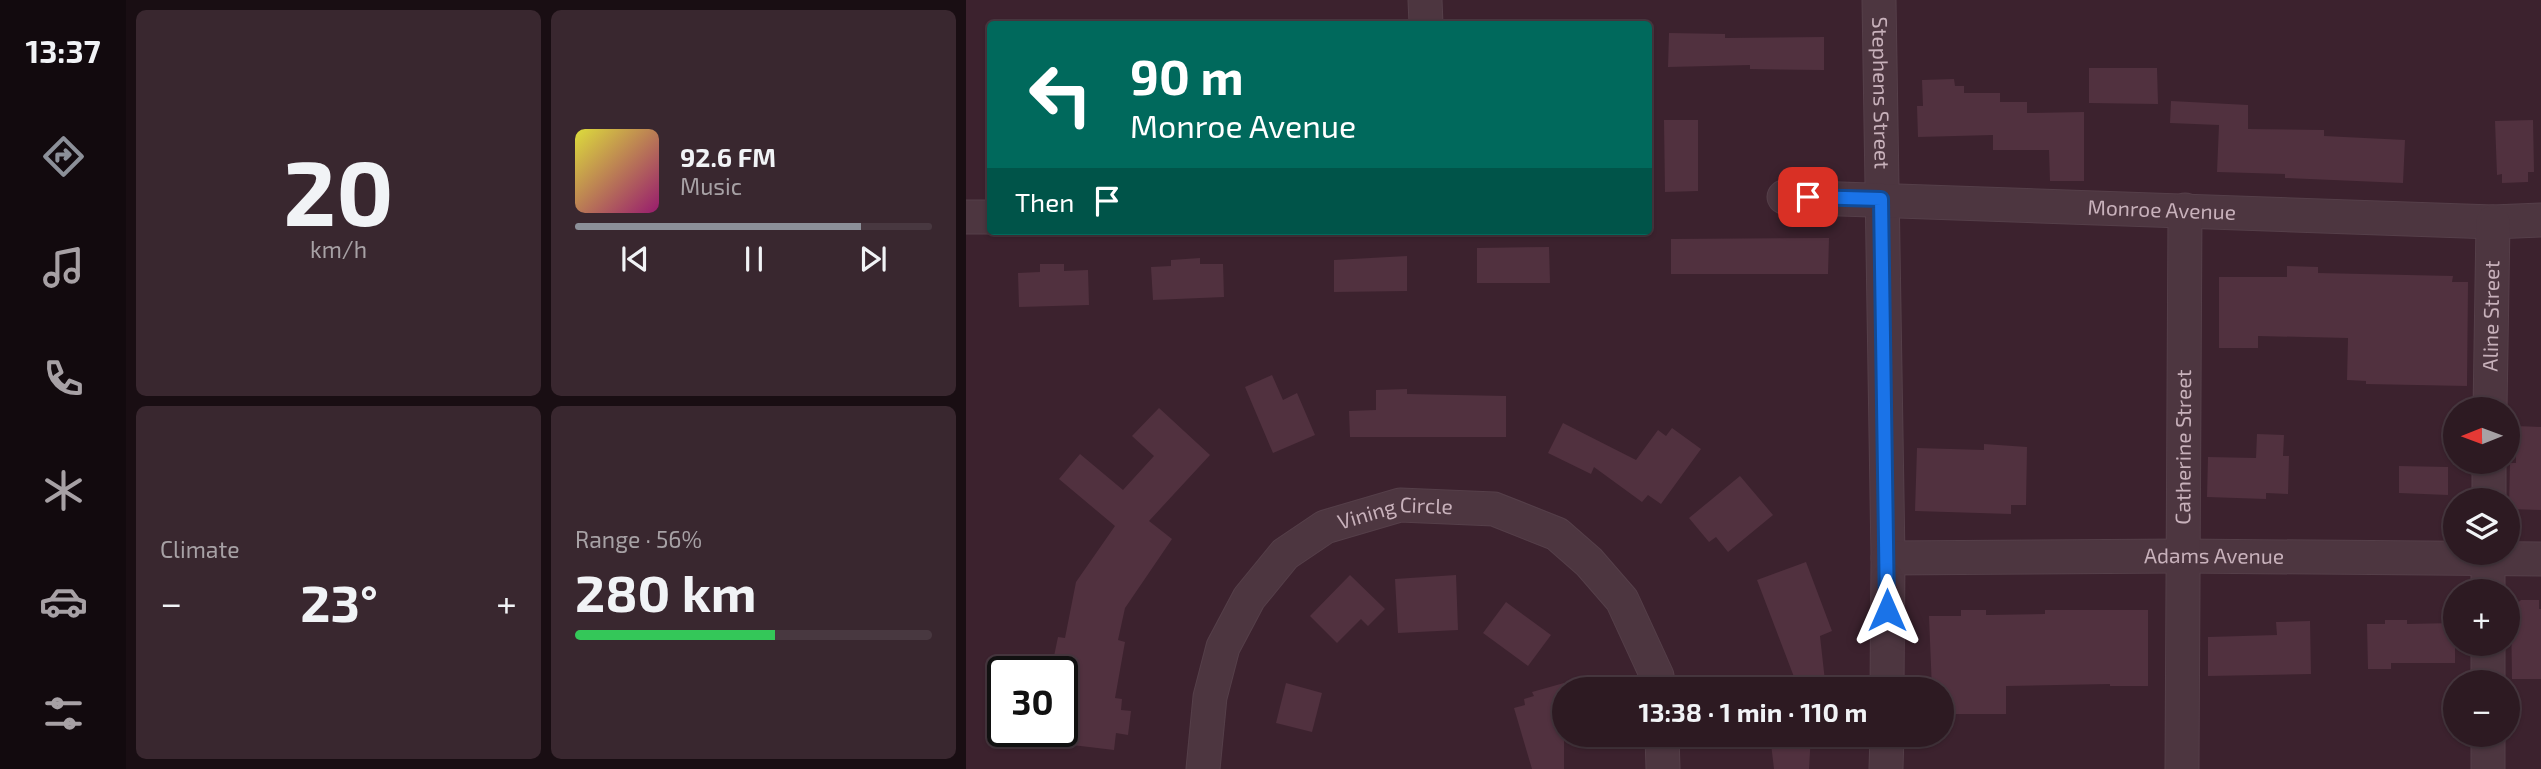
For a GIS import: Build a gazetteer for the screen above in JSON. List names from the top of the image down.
{
  "streets": {
    "street": [
      "Stephens Street",
      "Monroe Avenue",
      "Aline Street",
      "Catherine Street",
      "Vining Circle",
      "Adams Avenue"
    ]
  },
  "crossings": [
    ["Stephens Street", "Monroe Avenue"],
    ["Stephens Street", "Adams Avenue"],
    ["Monroe Avenue", "Aline Street"],
    ["Monroe Avenue", "Catherine Street"],
    ["Catherine Street", "Adams Avenue"]
  ],
  "north": "left",
  "page": {
    "tabs": "13:37",
    "tile": [
      ["20", "km/h"],
      "Climate",
      ["Range · 56%", "280 km"]
    ],
    "turn": ["90 m", "Monroe Avenue"],
    "song": ["92.6 FM", "Music"],
    "then": "Then",
    "map_buttons": ["+", "−"],
    "heat": ["−", "23°", "+"],
    "limit": "30",
    "trip": "13:38 · 1 min · 110 m"
  }
}
